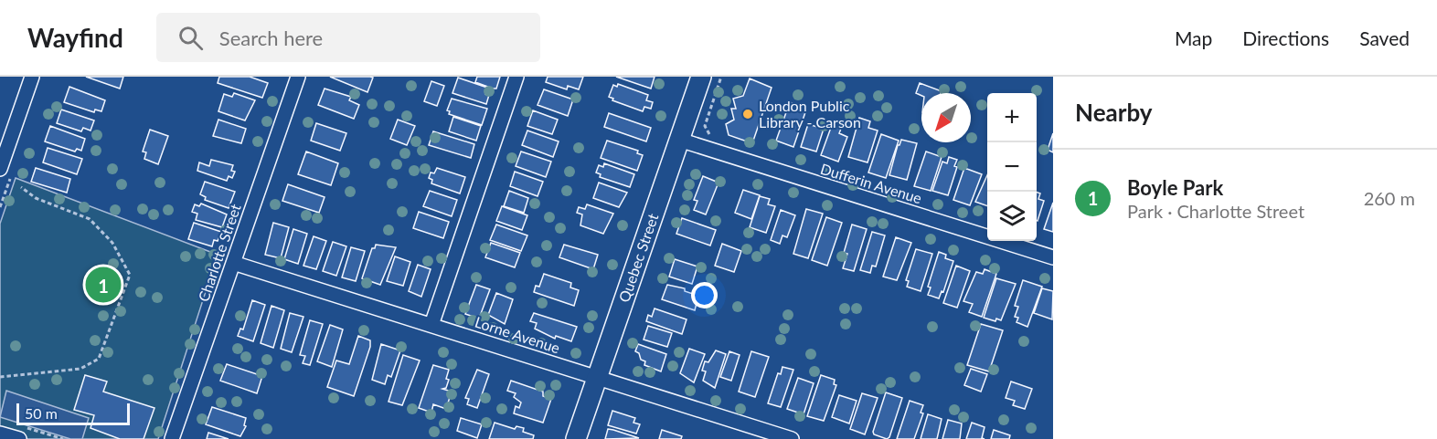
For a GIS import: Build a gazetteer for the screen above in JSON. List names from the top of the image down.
{
  "streets": {
    "street": [
      "Dufferin Avenue",
      "Charlotte Street",
      "Quebec Street",
      "Lorne Avenue"
    ]
  },
  "crossings": [
    ["Dufferin Avenue", "Quebec Street"],
    ["Charlotte Street", "Lorne Avenue"],
    ["Quebec Street", "Lorne Avenue"]
  ],
  "places": ["London Public Library - Carson"],
  "scale_bar": "50 m",
  "north": "bottom left",
  "page": {
    "header": "Wayfind",
    "search": "Search here",
    "nav": ["Map", "Directions", "Saved"],
    "heading": "Nearby",
    "map_buttons": ["+", "−"],
    "list": [
      {
        "mark": "1",
        "name": "Boyle Park",
        "note": "Park · Charlotte Street",
        "value": "260 m"
      }
    ],
    "pins": "1",
    "scale": "50 m"
  }
}
